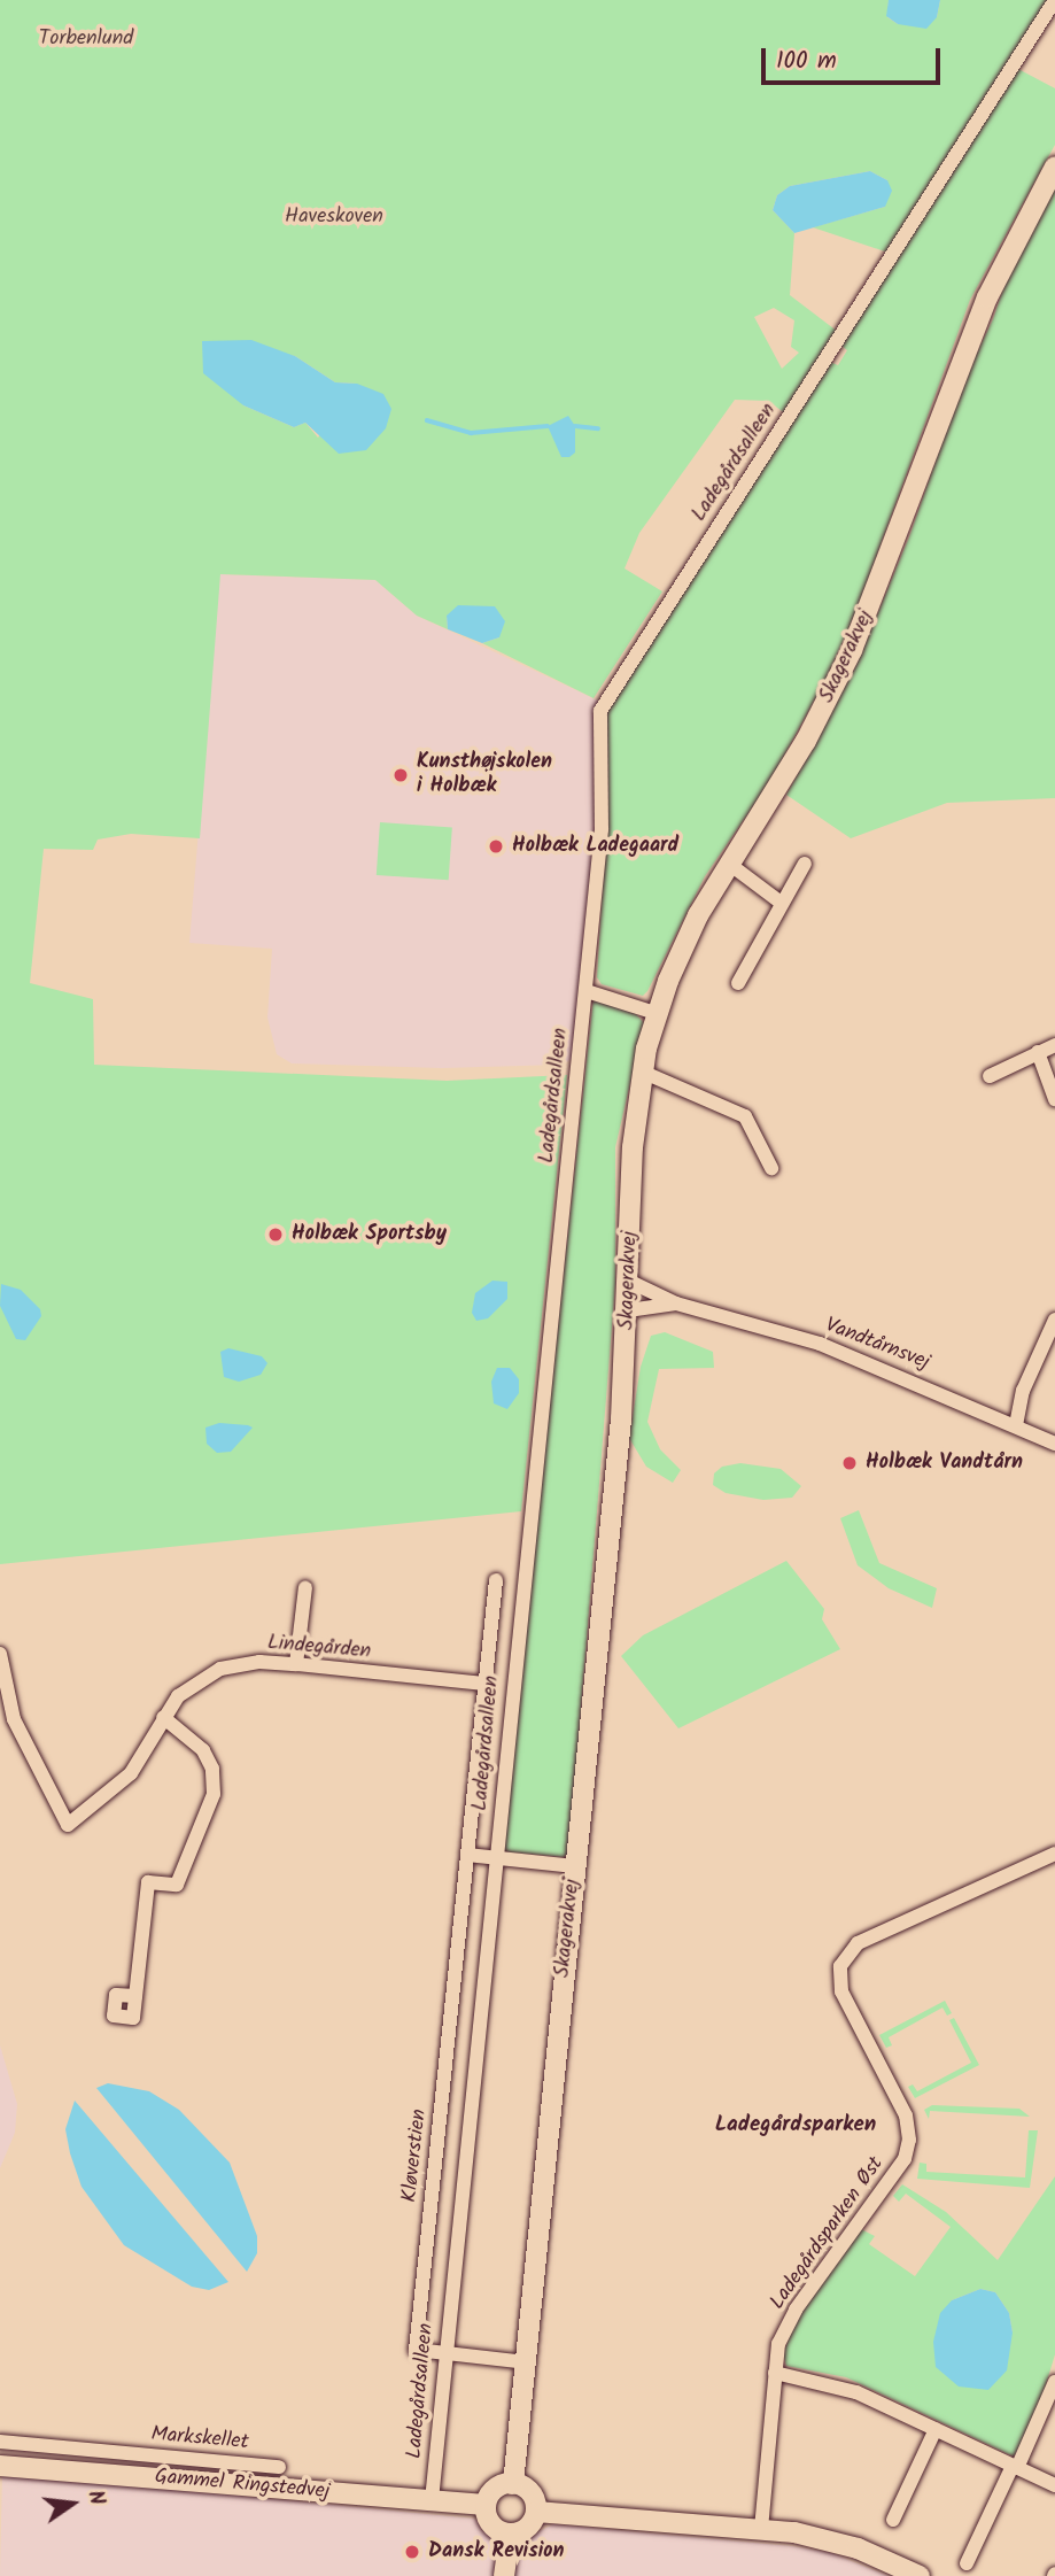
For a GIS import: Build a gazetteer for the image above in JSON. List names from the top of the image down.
{
  "streets": {
    "street": [
      "Ladegårdsalleen",
      "Skagerakvej",
      "Vandtårnsvej",
      "Lindegården",
      "Kløverstien",
      "Ladegårdsparken Øst",
      "Markskellet",
      "Gammel Ringstedvej"
    ]
  },
  "crossings": [
    ["Ladegårdsalleen", "Kløverstien"],
    ["Ladegårdsalleen", "Gammel Ringstedvej"],
    ["Skagerakvej", "Vandtårnsvej"],
    ["Skagerakvej", "Kløverstien"],
    ["Skagerakvej", "Gammel Ringstedvej"],
    ["Lindegården", "Kløverstien"]
  ],
  "districts": ["Ladegårdsparken"],
  "parks": ["Torbenlund", "Haveskoven"],
  "places": [
    "Kunsthøjskolen i Holbæk",
    "Holbæk Ladegaard",
    "Holbæk Sportsby",
    "Holbæk Vandtårn",
    "Dansk Revision"
  ],
  "scale_bar": "100 m",
  "north": "right"
}
